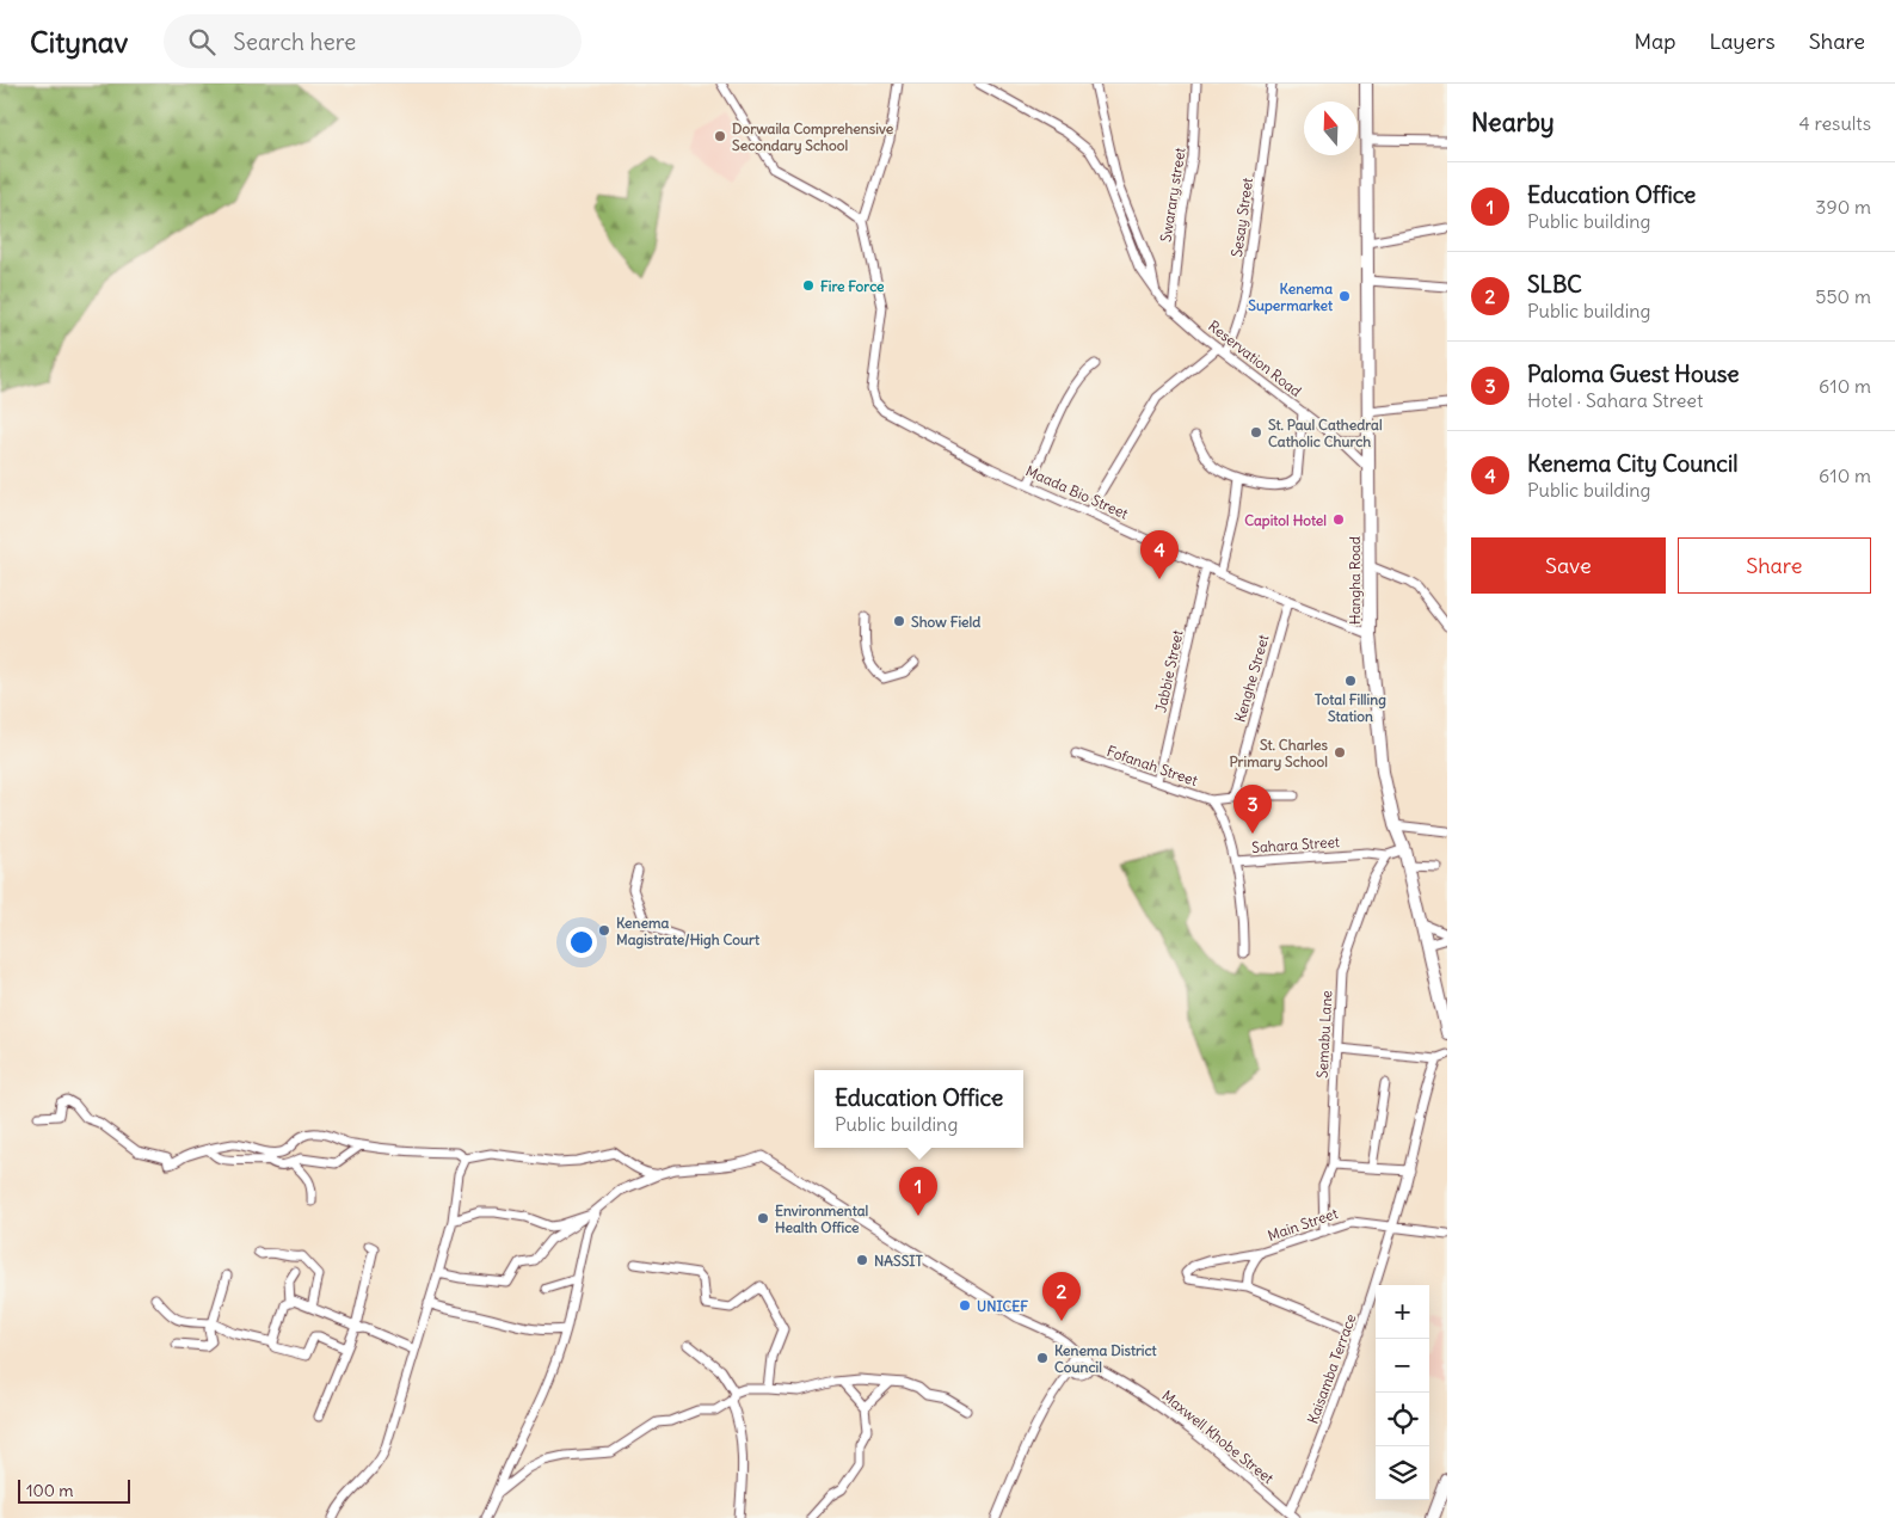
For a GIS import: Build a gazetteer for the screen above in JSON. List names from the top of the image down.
{
  "streets": {
    "highway": ["Hangha Road"],
    "street": [
      "Swarary street",
      "Sesay Street",
      "Reservation Road",
      "Maada Bio Street",
      "Jabbie Street",
      "Kenghe Street",
      "Fofanah Street",
      "Sahara Street",
      "Semabu Lane",
      "Main Street",
      "Kaisamba Terrace",
      "Maxwell Khobe Street"
    ]
  },
  "crossings": [
    ["Swarary street", "Reservation Road"],
    ["Sesay Street", "Reservation Road"],
    ["Reservation Road", "Hangha Road"],
    ["Maada Bio Street", "Hangha Road"],
    ["Maada Bio Street", "Jabbie Street"],
    ["Maada Bio Street", "Kenghe Street"],
    ["Jabbie Street", "Fofanah Street"],
    ["Kenghe Street", "Fofanah Street"],
    ["Fofanah Street", "Sahara Street"],
    ["Sahara Street", "Semabu Lane"],
    ["Semabu Lane", "Main Street"],
    ["Main Street", "Kaisamba Terrace"],
    ["Kaisamba Terrace", "Maxwell Khobe Street"]
  ],
  "places": [
    "Dorwaila Comprehensive Secondary School",
    "Fire Force",
    "Kenema Supermarket",
    "St. Paul Cathedral Catholic Church",
    "Capitol Hotel",
    "Show Field",
    "Total Filling Station",
    "St. Charles Primary School",
    "Kenema Magistrate/High Court",
    "Environmental Health Office",
    "NASSIT",
    "UNICEF",
    "Kenema District Council"
  ],
  "scale_bar": "100 m",
  "north": "top",
  "page": {
    "header": "Citynav",
    "search": "Search here",
    "nav": ["Map", "Layers", "Share"],
    "heading": ["Nearby", "4 results"],
    "list": [
      {
        "mark": "1",
        "name": "Education Office",
        "note": "Public building",
        "value": "390 m"
      },
      {
        "mark": "2",
        "name": "SLBC",
        "note": "Public building",
        "value": "550 m"
      },
      {
        "mark": "3",
        "name": "Paloma Guest House",
        "note": "Hotel · Sahara Street",
        "value": "610 m"
      },
      {
        "mark": "4",
        "name": "Kenema City Council",
        "note": "Public building",
        "value": "610 m"
      }
    ],
    "buttons": ["Save", "Share"],
    "pins": [
      "4",
      "3",
      "1",
      "2"
    ],
    "popup": ["Education Office", "Public building"],
    "map_buttons": ["+", "−"],
    "scale": "100 m"
  }
}
